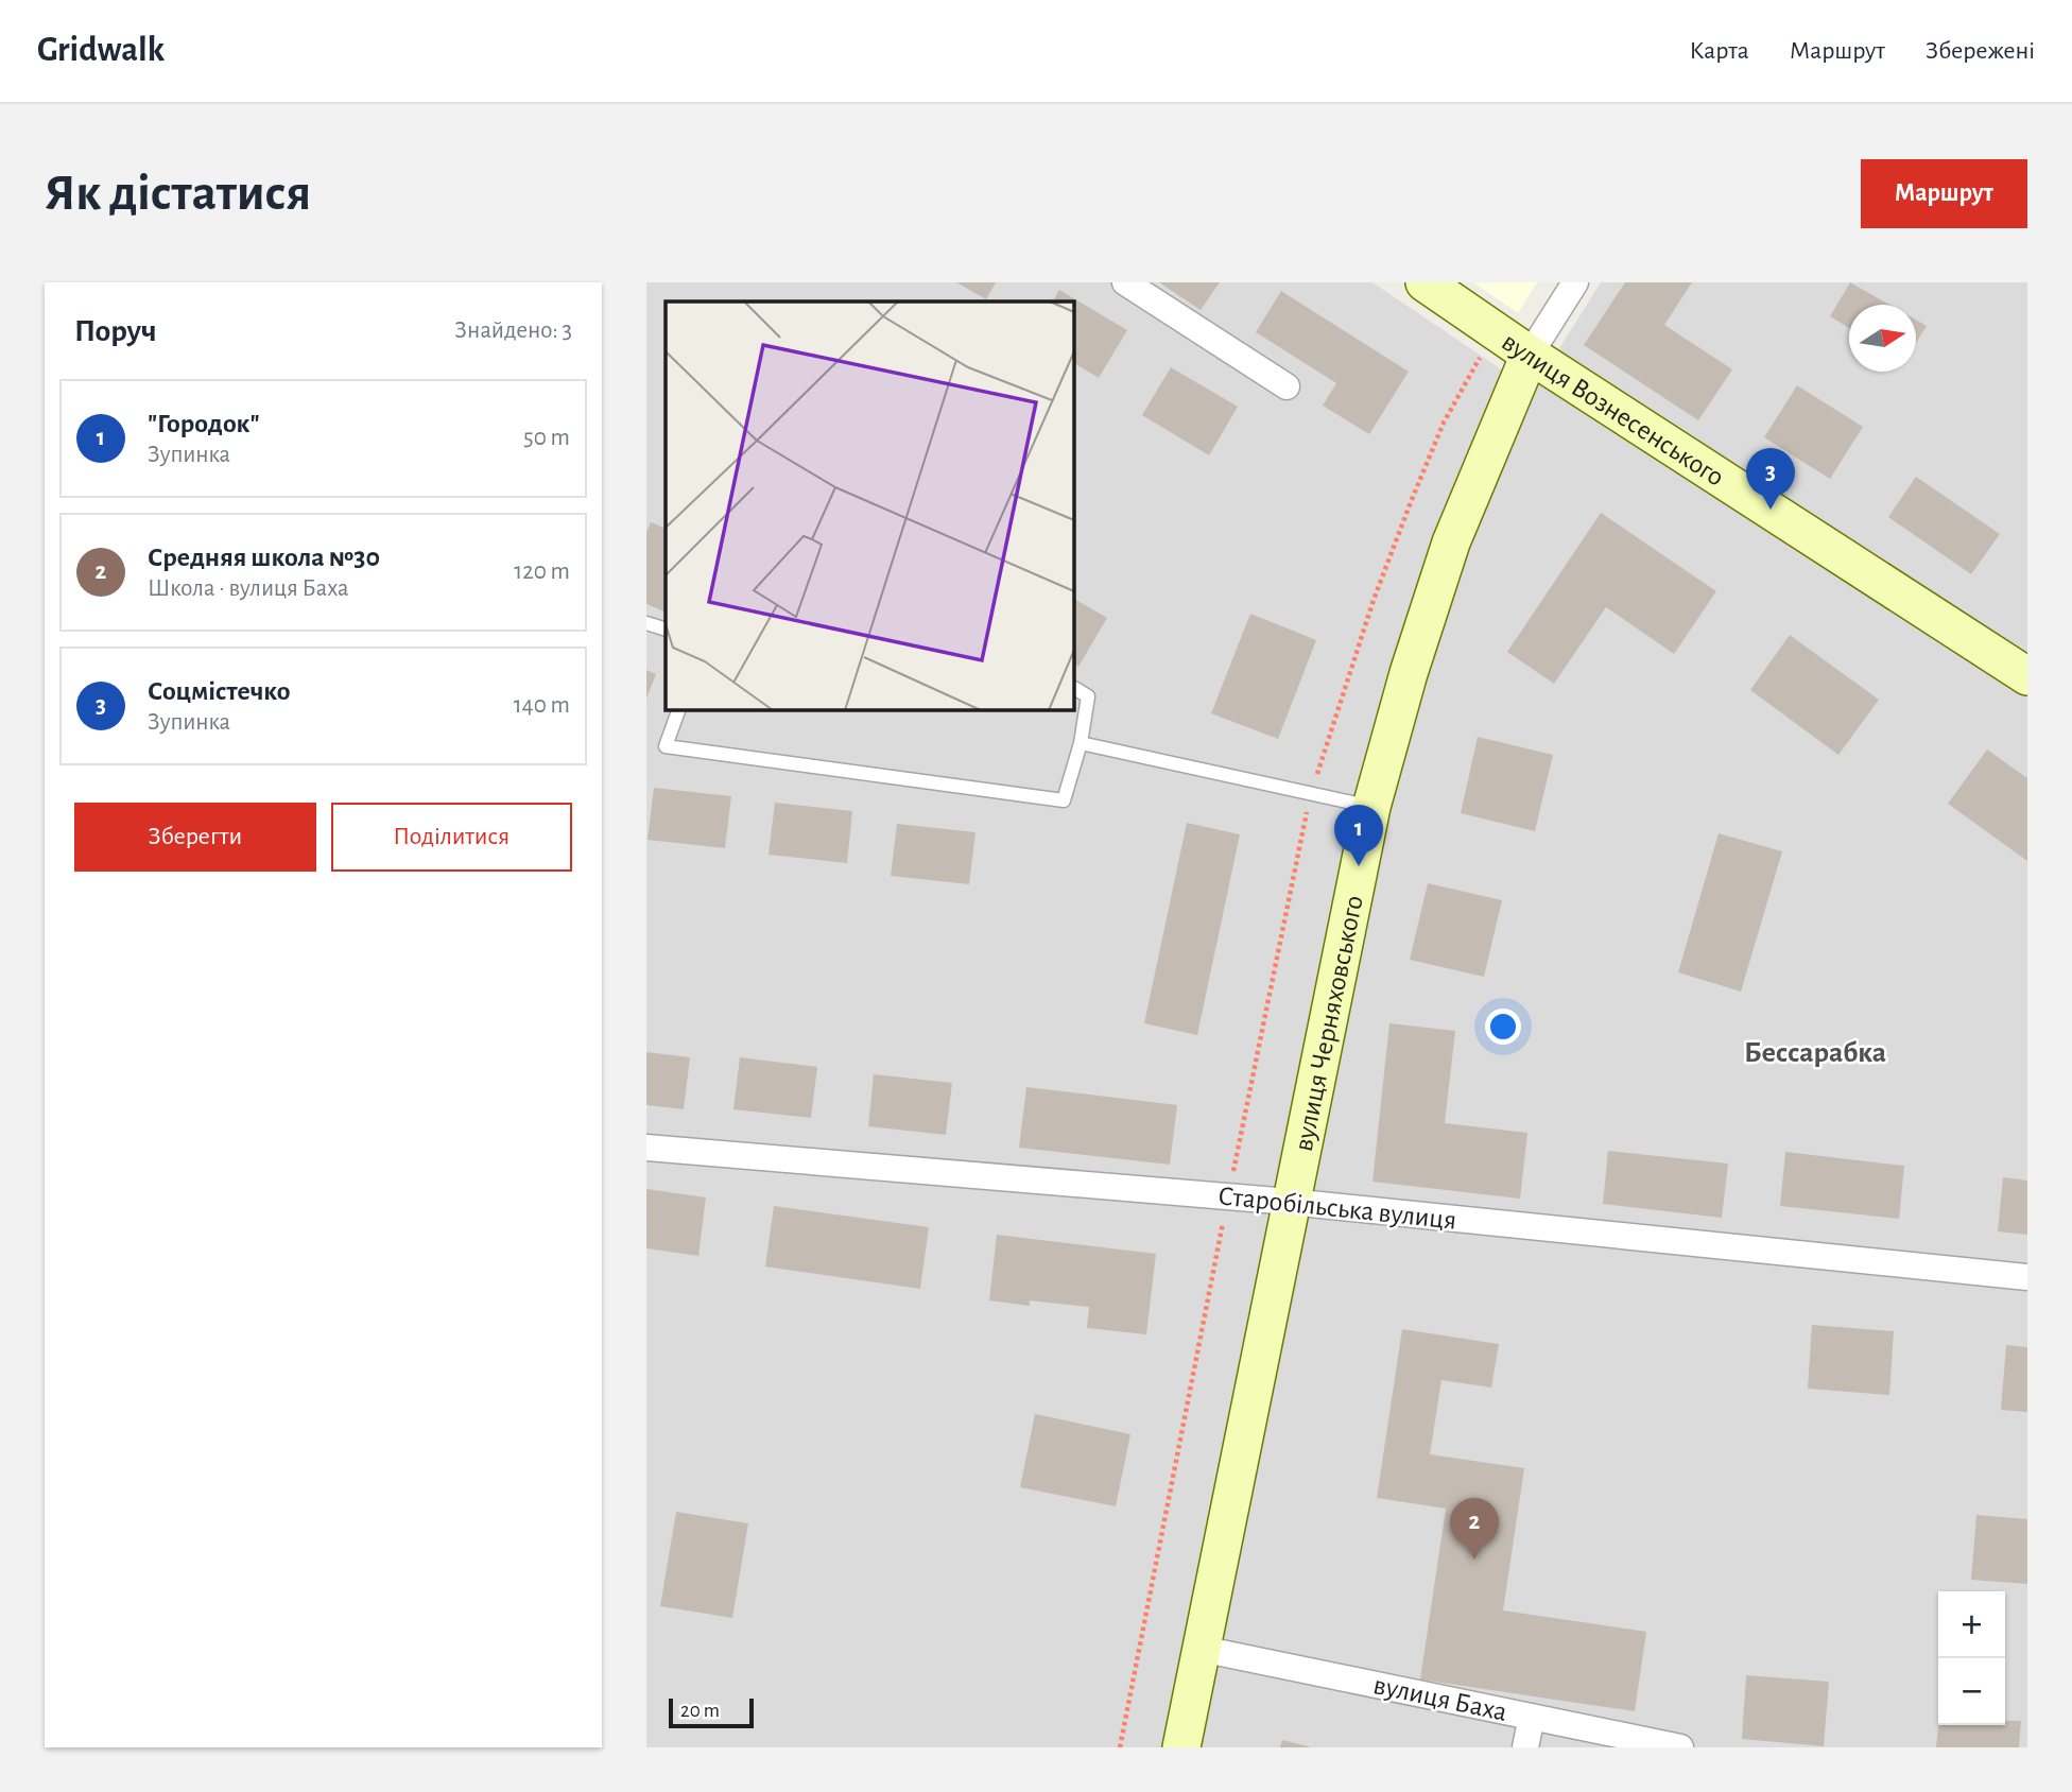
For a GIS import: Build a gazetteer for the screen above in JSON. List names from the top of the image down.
{
  "streets": {
    "main road": ["вулиця Вознесенського", "вулиця Черняховського"],
    "street": ["Старобільська вулиця", "вулиця Баха"]
  },
  "crossings": [
    ["вулиця Вознесенського", "вулиця Черняховського"],
    ["вулиця Черняховського", "Старобільська вулиця"],
    ["вулиця Черняховського", "вулиця Баха"]
  ],
  "districts": ["Бессарабка"],
  "scale_bar": "20 m",
  "north": "right",
  "page": {
    "header": "Gridwalk",
    "nav": ["Карта", "Маршрут", "Збережені"],
    "buttons": [
      "Маршрут",
      ["Зберегти", "Поділитися"]
    ],
    "title": "Як дістатися",
    "heading": ["Поруч", "Знайдено: 3"],
    "list": [
      {
        "mark": "1",
        "name": "\"Городок\"",
        "note": "Зупинка",
        "value": "50 m"
      },
      {
        "mark": "2",
        "name": "Средняя школа №30",
        "note": "Школа · вулиця Баха",
        "value": "120 m"
      },
      {
        "mark": "3",
        "name": "Соцмістечко",
        "note": "Зупинка",
        "value": "140 m"
      }
    ],
    "pins": ["3", "1", "2"],
    "map_buttons": ["+", "−"],
    "scale": "20 m"
  }
}
